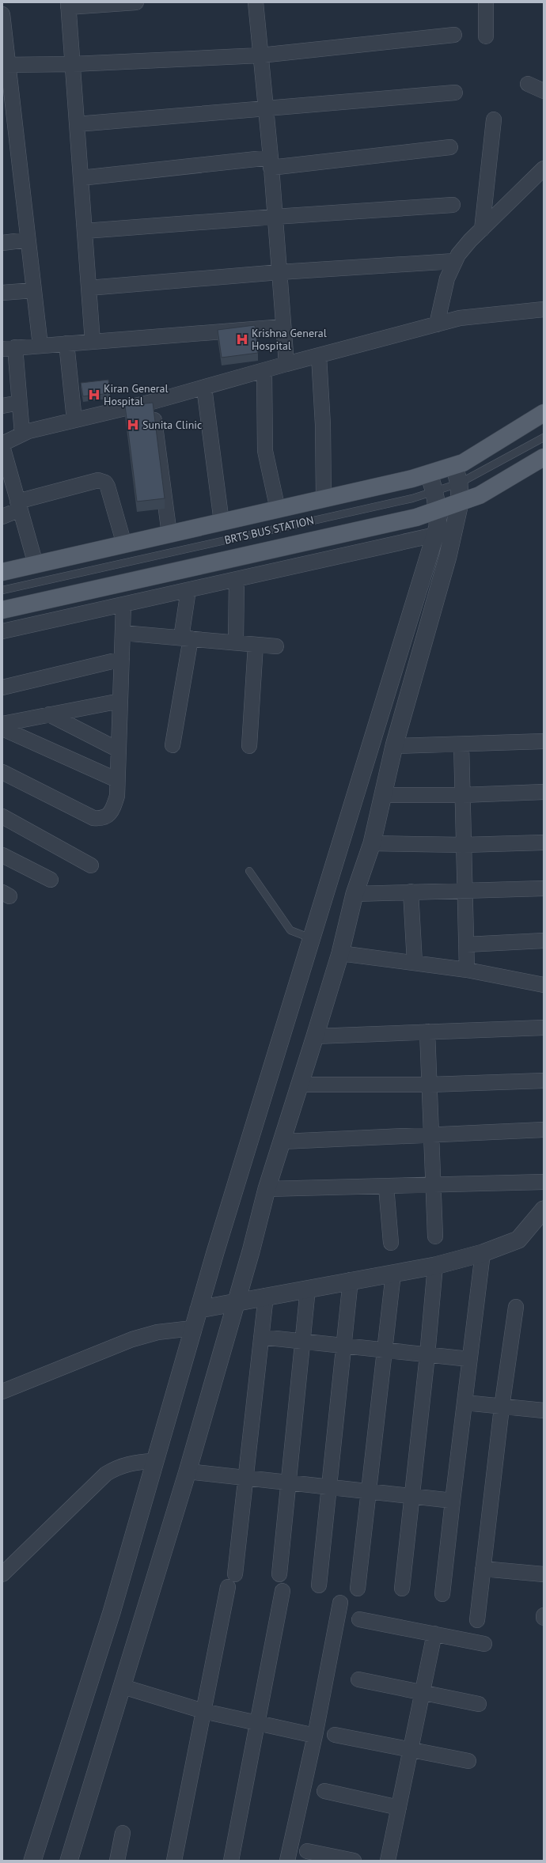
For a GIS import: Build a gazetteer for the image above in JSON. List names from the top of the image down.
{
  "streets": {
    "lane": ["BRTS BUS STATION"]
  },
  "places": {
    "hospital": ["Krishna General Hospital", "Kiran General Hospital", "Sunita Clinic"]
  }
}
